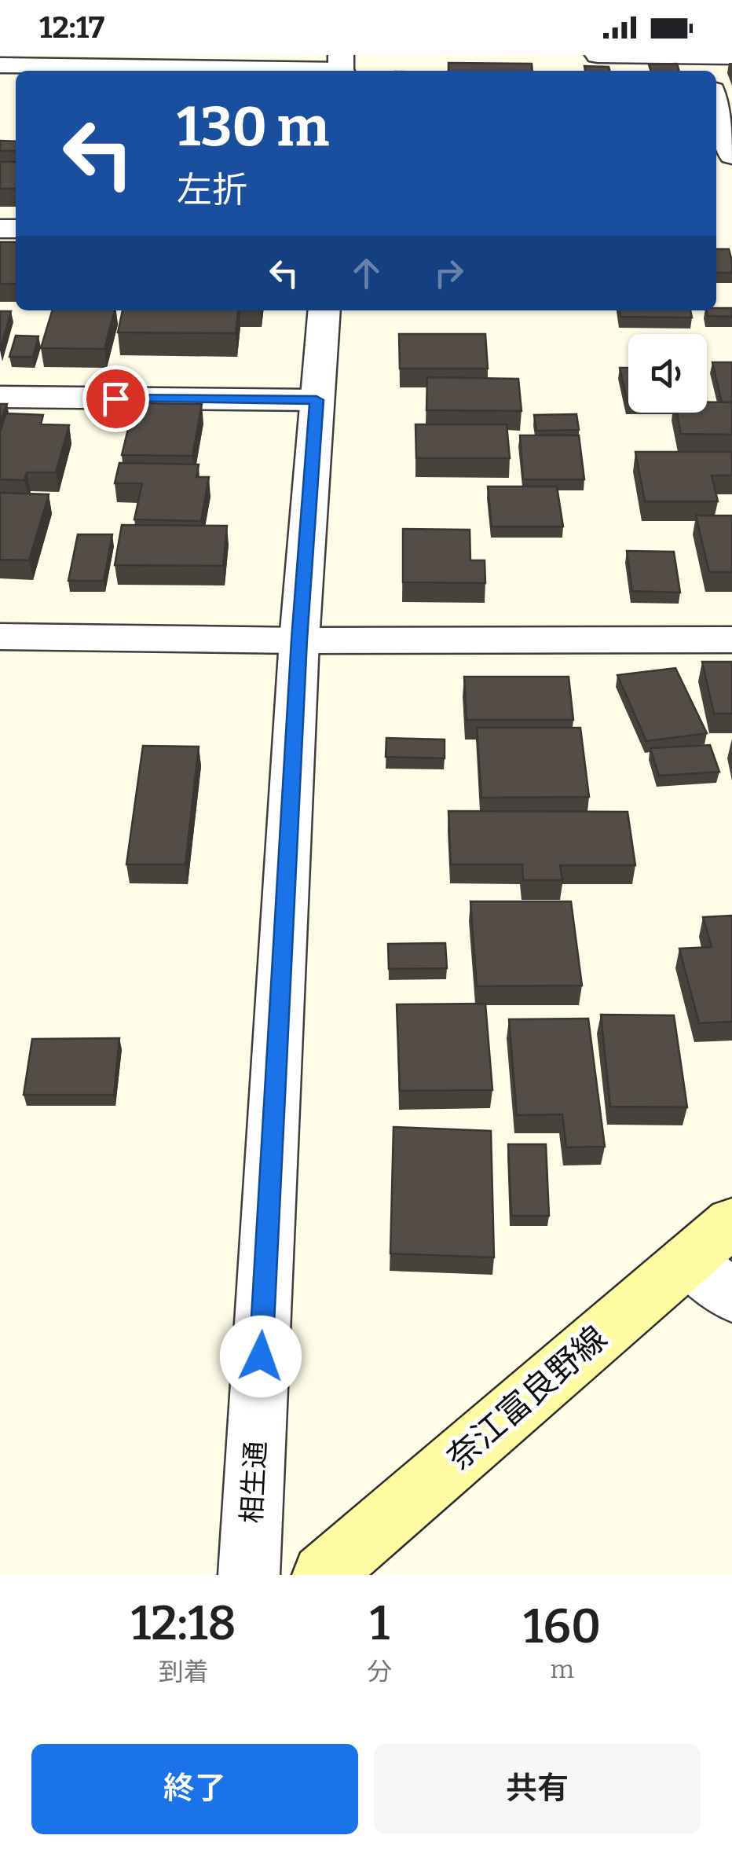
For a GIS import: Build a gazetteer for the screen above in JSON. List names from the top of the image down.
{
  "streets": {
    "main road": ["奈江富良野線"],
    "street": ["相生通"]
  },
  "page": {
    "status": "12:17",
    "turn": ["130 m", "左折"],
    "eta": [
      "12:18",
      "到着",
      "1",
      "分",
      "160",
      "m"
    ],
    "buttons": ["終了", "共有"]
  }
}
